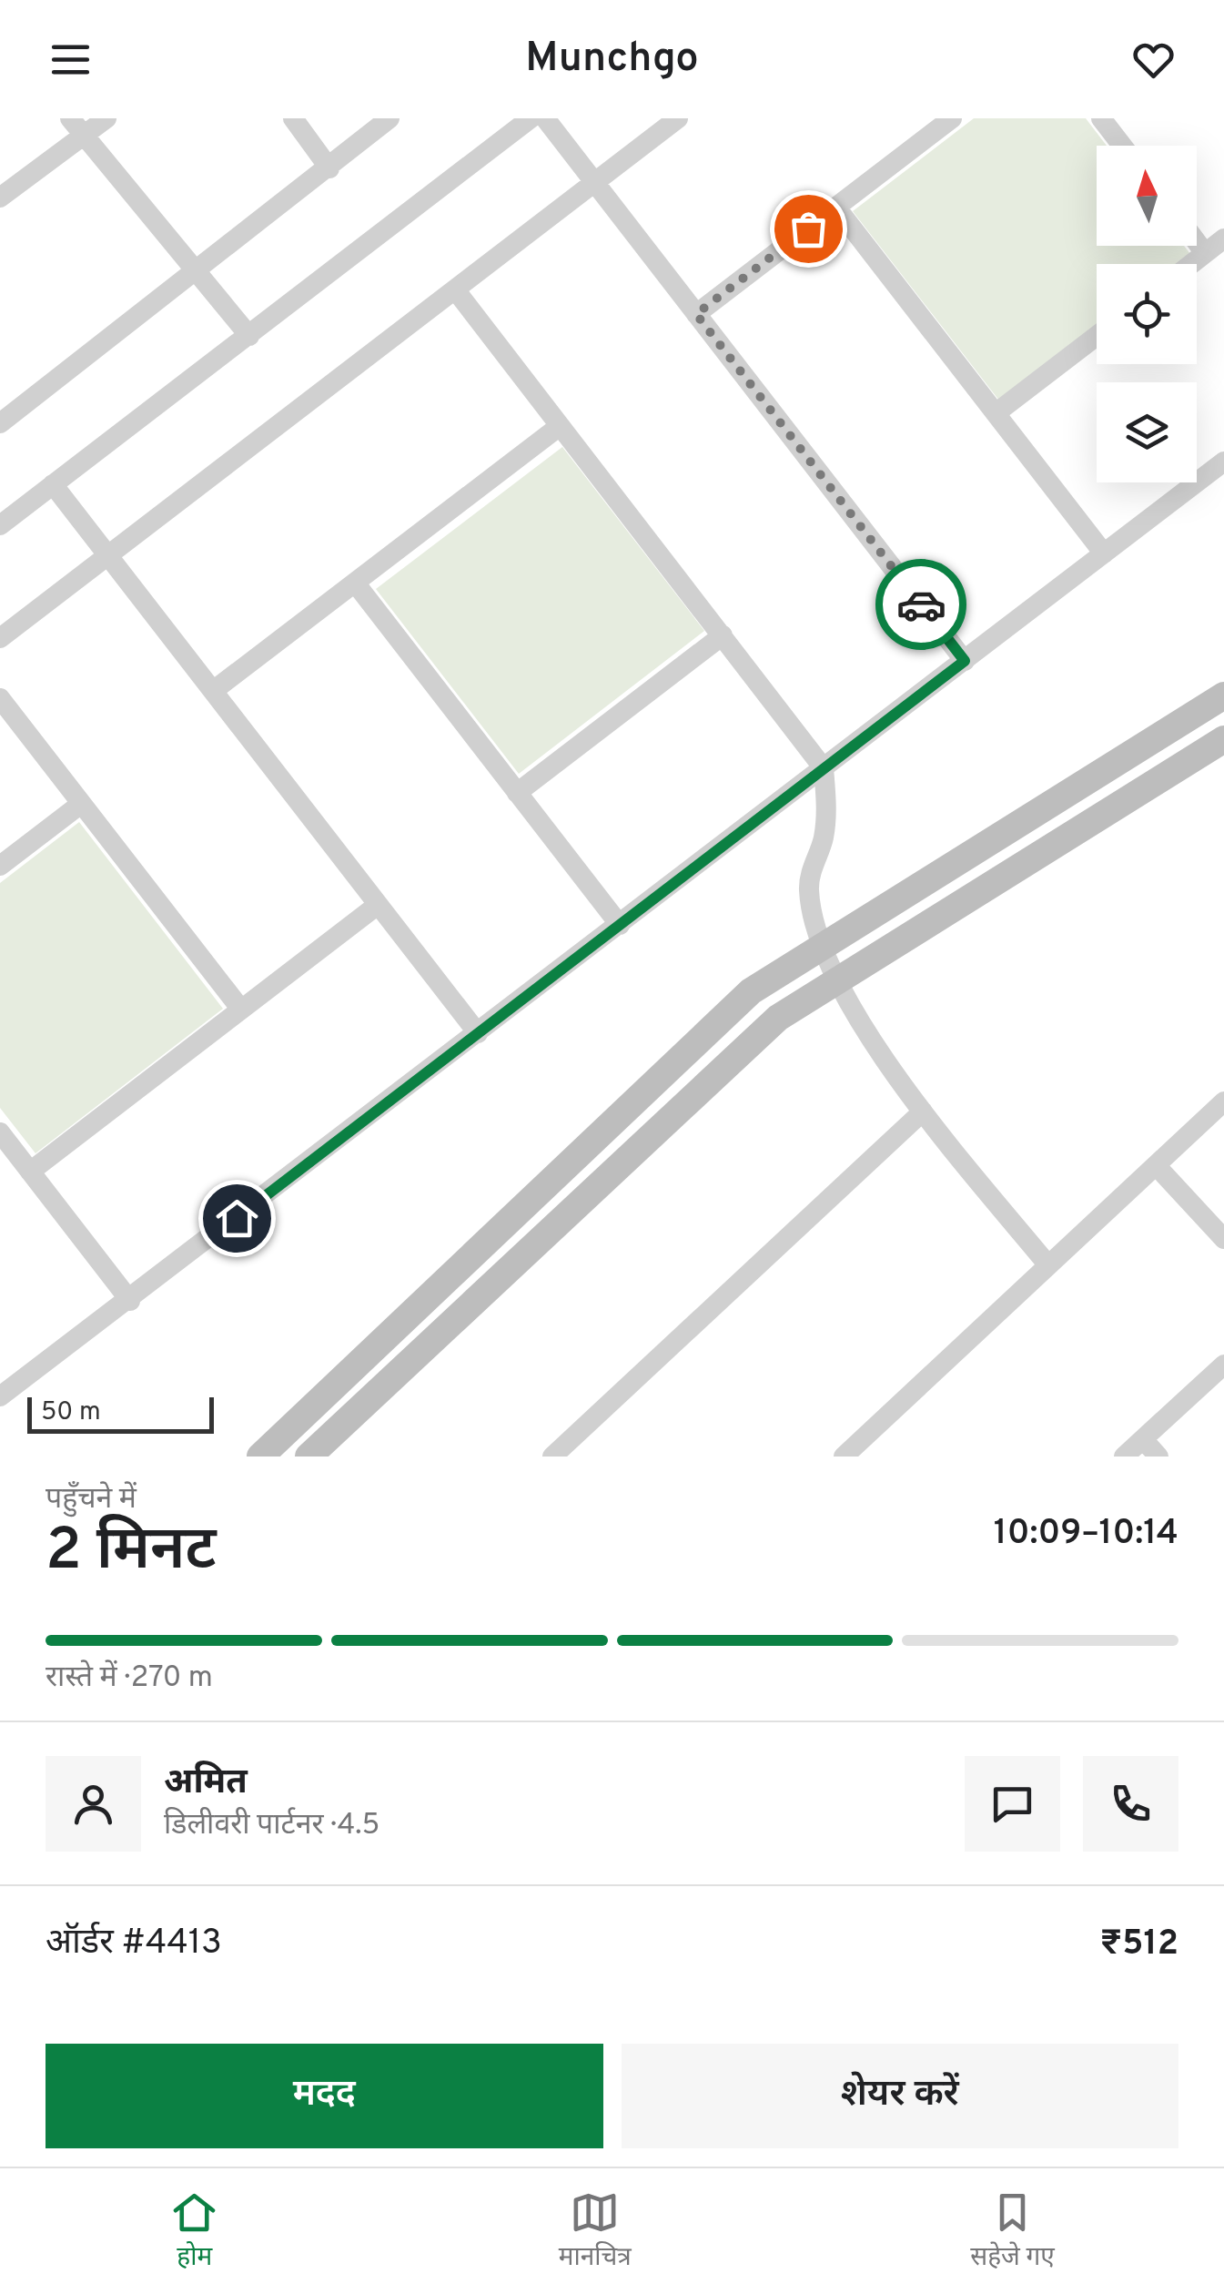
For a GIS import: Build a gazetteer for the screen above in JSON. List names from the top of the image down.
{
  "scale_bar": "50 m",
  "north": "top",
  "page": {
    "header": "Munchgo",
    "scale": "50 m",
    "heading": ["2 मिनट", "पहुँचने में", "10:09–10:14"],
    "panel": [
      "अमित",
      "डिलीवरी पार्टनर · 4.5",
      "ऑर्डर #4413",
      "₹512"
    ],
    "bar": "रास्ते में · 270 m",
    "buttons": ["मदद", "शेयर करें"],
    "tabs": ["होम", "मानचित्र", "सहेजे गए"]
  }
}
